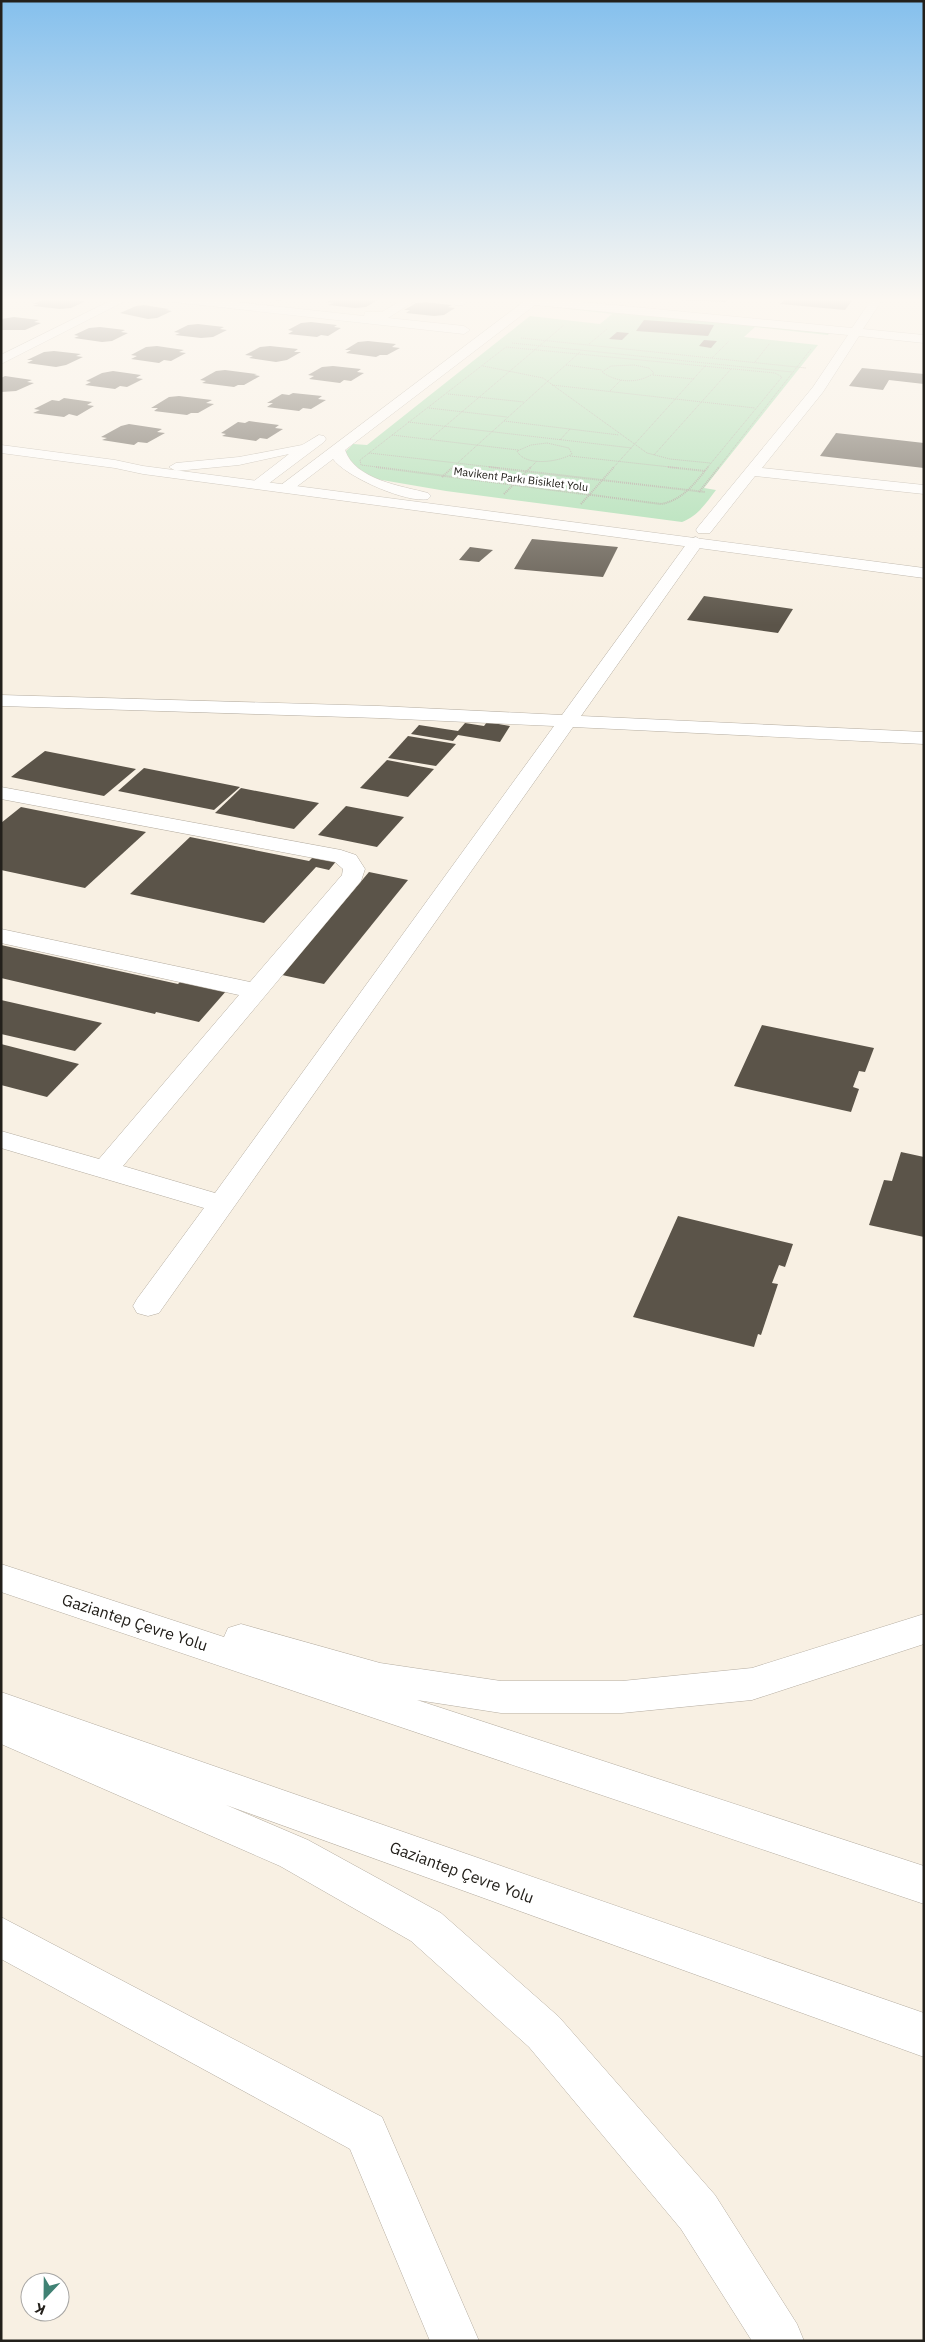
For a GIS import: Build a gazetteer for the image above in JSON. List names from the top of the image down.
{
  "streets": {
    "main road": ["Gaziantep Çevre Yolu"],
    "path": ["Mavikent Parkı Bisiklet Yolu"]
  },
  "north": "bottom"
}
